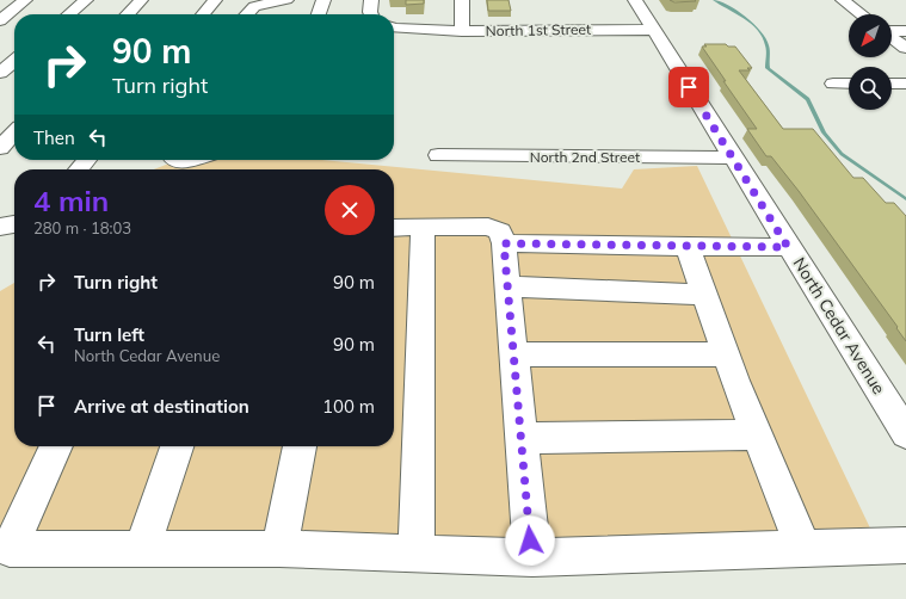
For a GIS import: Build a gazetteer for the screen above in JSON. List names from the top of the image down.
{
  "streets": {
    "main road": ["North 1st Street", "North 2nd Street", "North Cedar Avenue"]
  },
  "crossings": [
    ["North 1st Street", "North Cedar Avenue"],
    ["North 2nd Street", "North Cedar Avenue"]
  ],
  "north": "bottom left",
  "page": {
    "turn": ["90 m", "Turn right"],
    "then": "Then",
    "heading": ["4 min", "280 m · 18:03"],
    "list": [
      {
        "name": "Turn right",
        "value": "90 m"
      },
      {
        "name": "Turn left",
        "note": "North Cedar Avenue",
        "value": "90 m"
      },
      {
        "name": "Arrive at destination",
        "value": "100 m"
      }
    ]
  }
}
